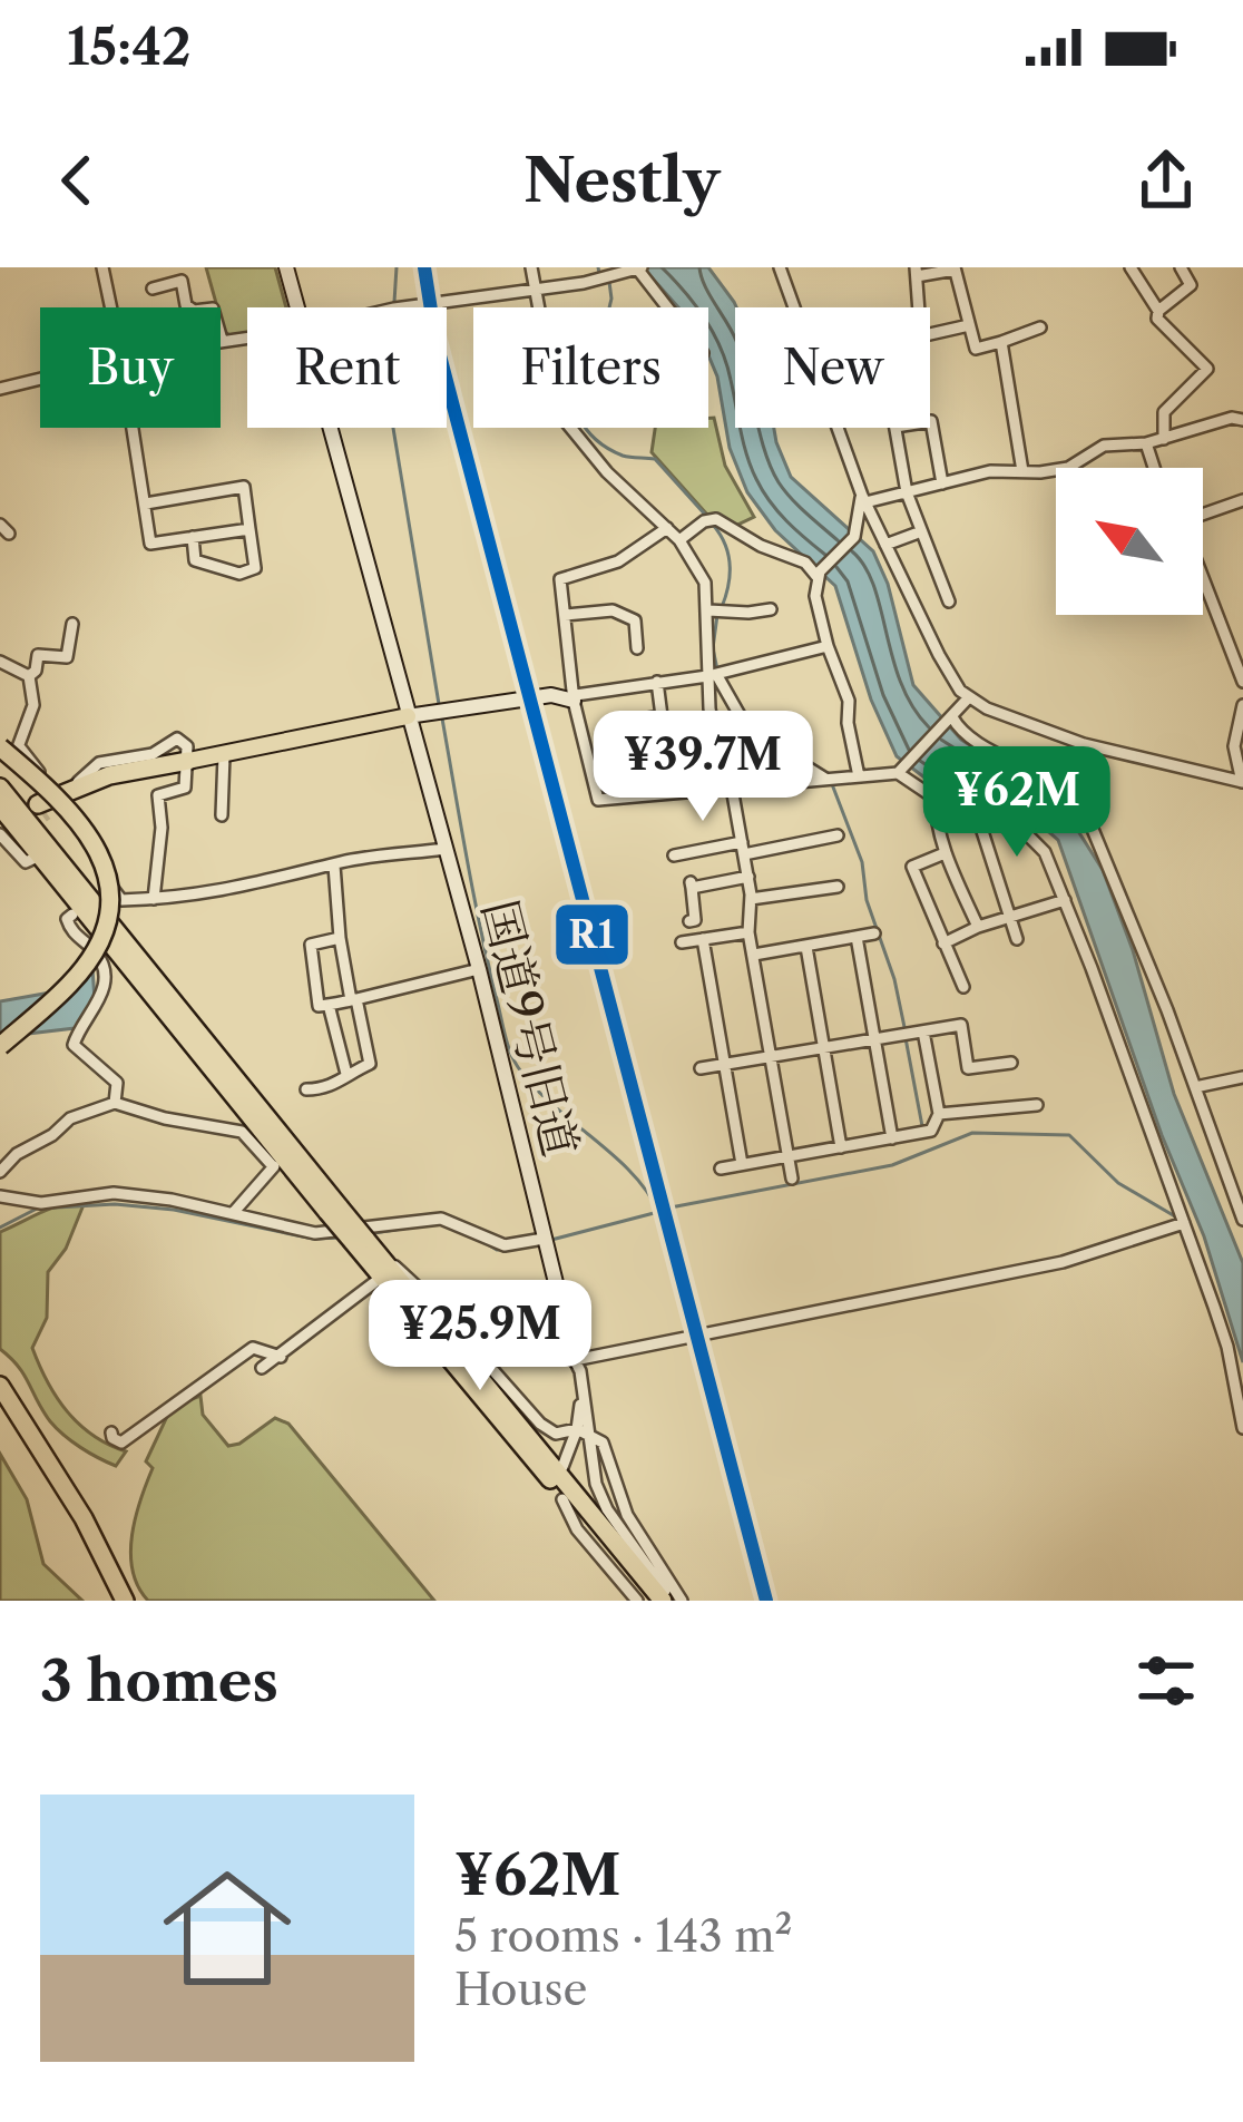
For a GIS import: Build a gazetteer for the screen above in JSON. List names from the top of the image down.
{
  "streets": {
    "street": ["国道9号旧道"]
  },
  "lines": ["transit line R1"],
  "north": "top left",
  "page": {
    "status": "15:42",
    "header": "Nestly",
    "chip": [
      "Buy",
      "Rent",
      "Filters",
      "New"
    ],
    "price": ["¥39.7M", "¥62M", "¥25.9M"],
    "heading": "3 homes",
    "list": [
      {
        "name": "¥62M",
        "note": "5 rooms · 143 m² · House"
      }
    ]
  }
}
